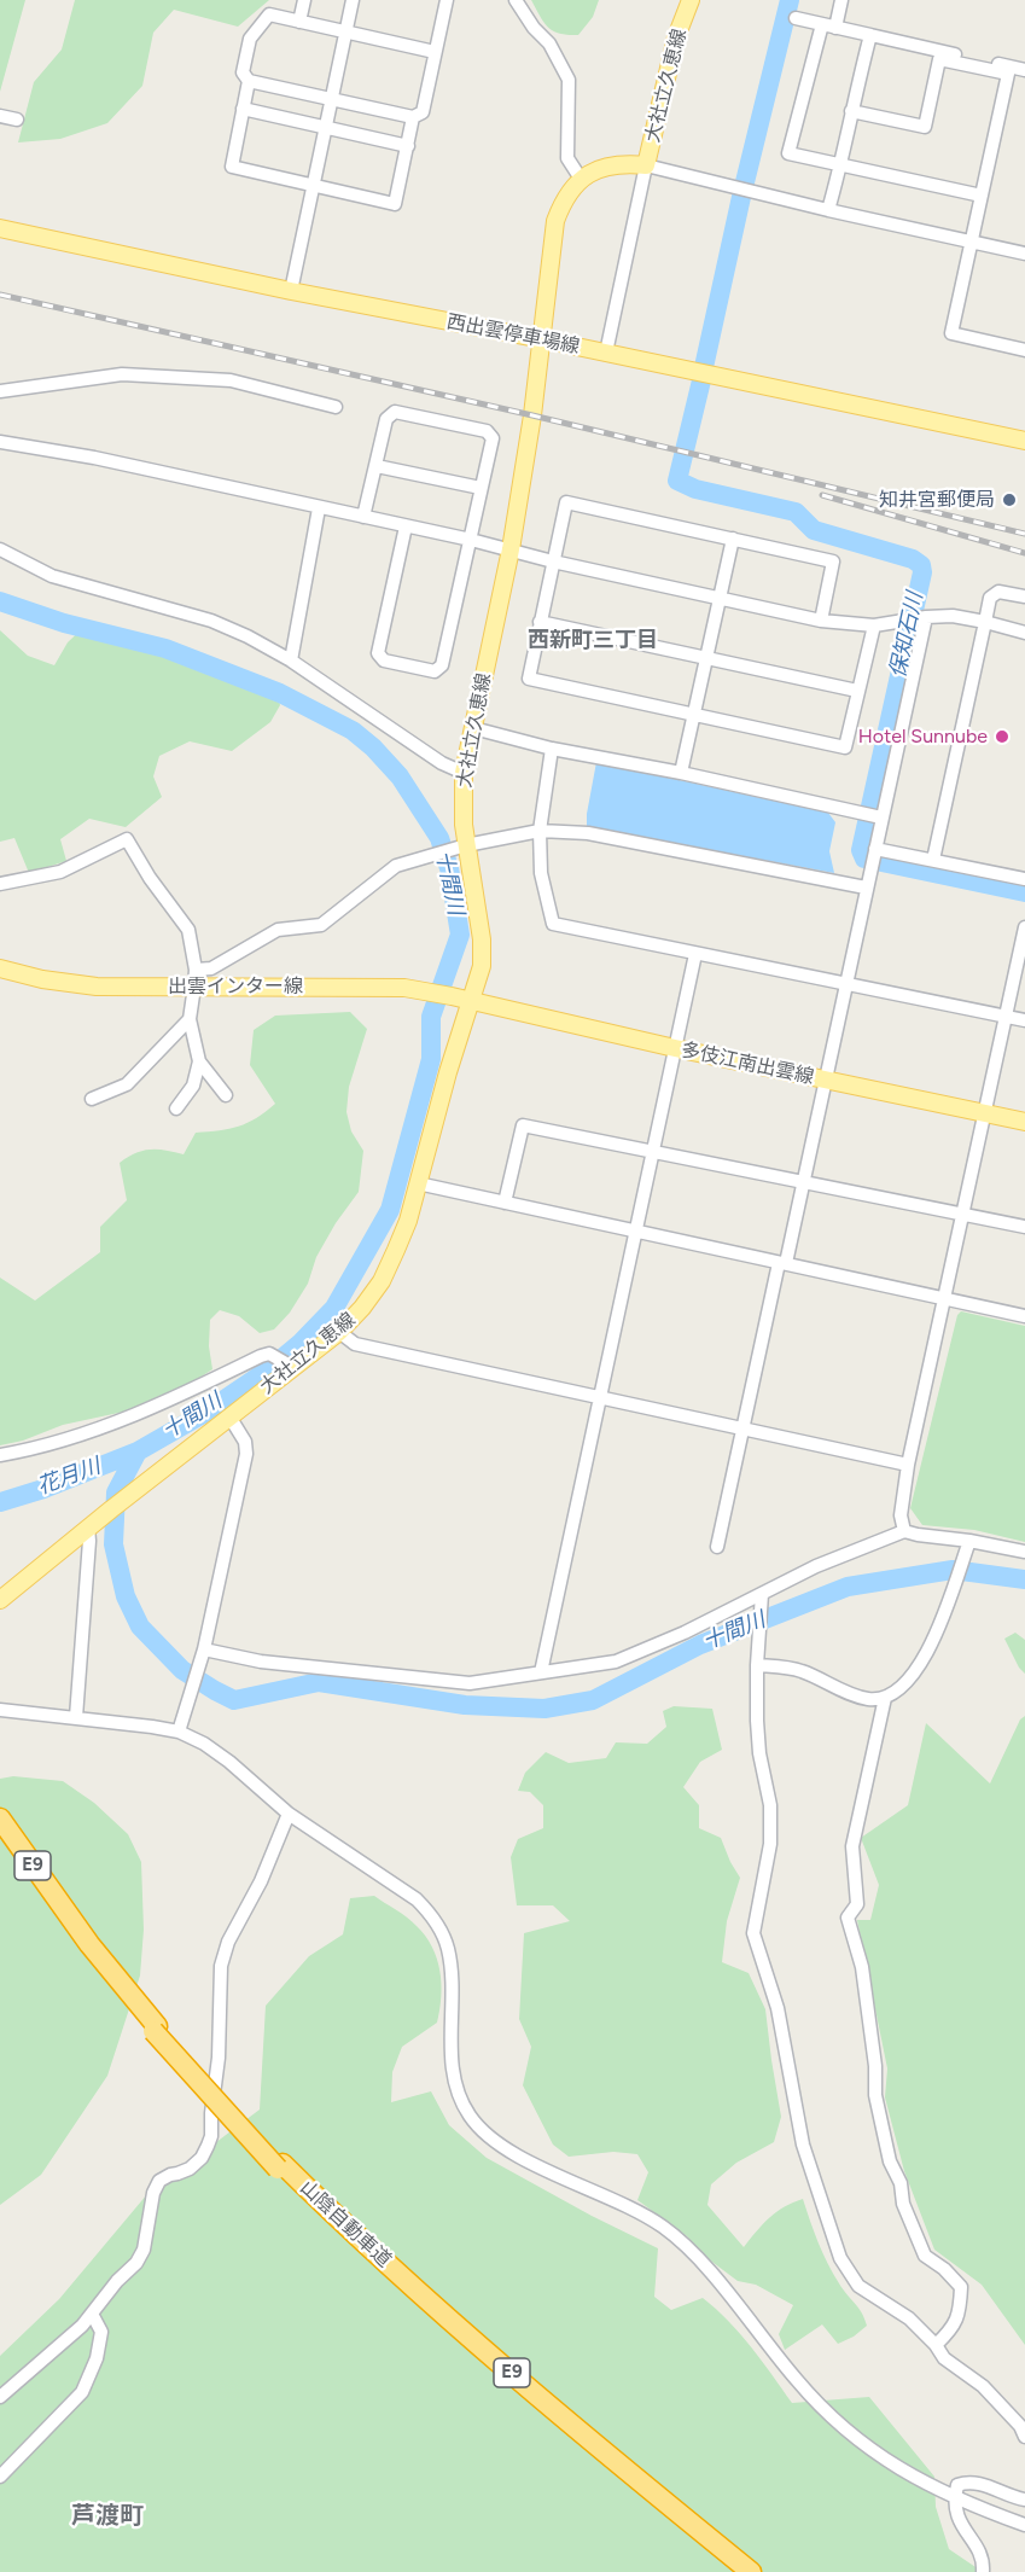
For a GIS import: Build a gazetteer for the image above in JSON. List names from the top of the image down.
{
  "streets": {
    "highway": ["E9", "山陰自動車道"],
    "main road": [
      "大社立久恵線",
      "西出雲停車場線",
      "出雲インター線",
      "多伎江南出雲線"
    ]
  },
  "crossings": [
    ["大社立久恵線", "西出雲停車場線"],
    ["大社立久恵線", "出雲インター線"],
    ["大社立久恵線", "多伎江南出雲線"],
    ["出雲インター線", "多伎江南出雲線"]
  ],
  "districts": ["西新町三丁目", "芦渡町"],
  "water": ["保知石川", "十間川", "花月川"],
  "places": ["知井宮郵便局", "Hotel Sunnube"]
}
